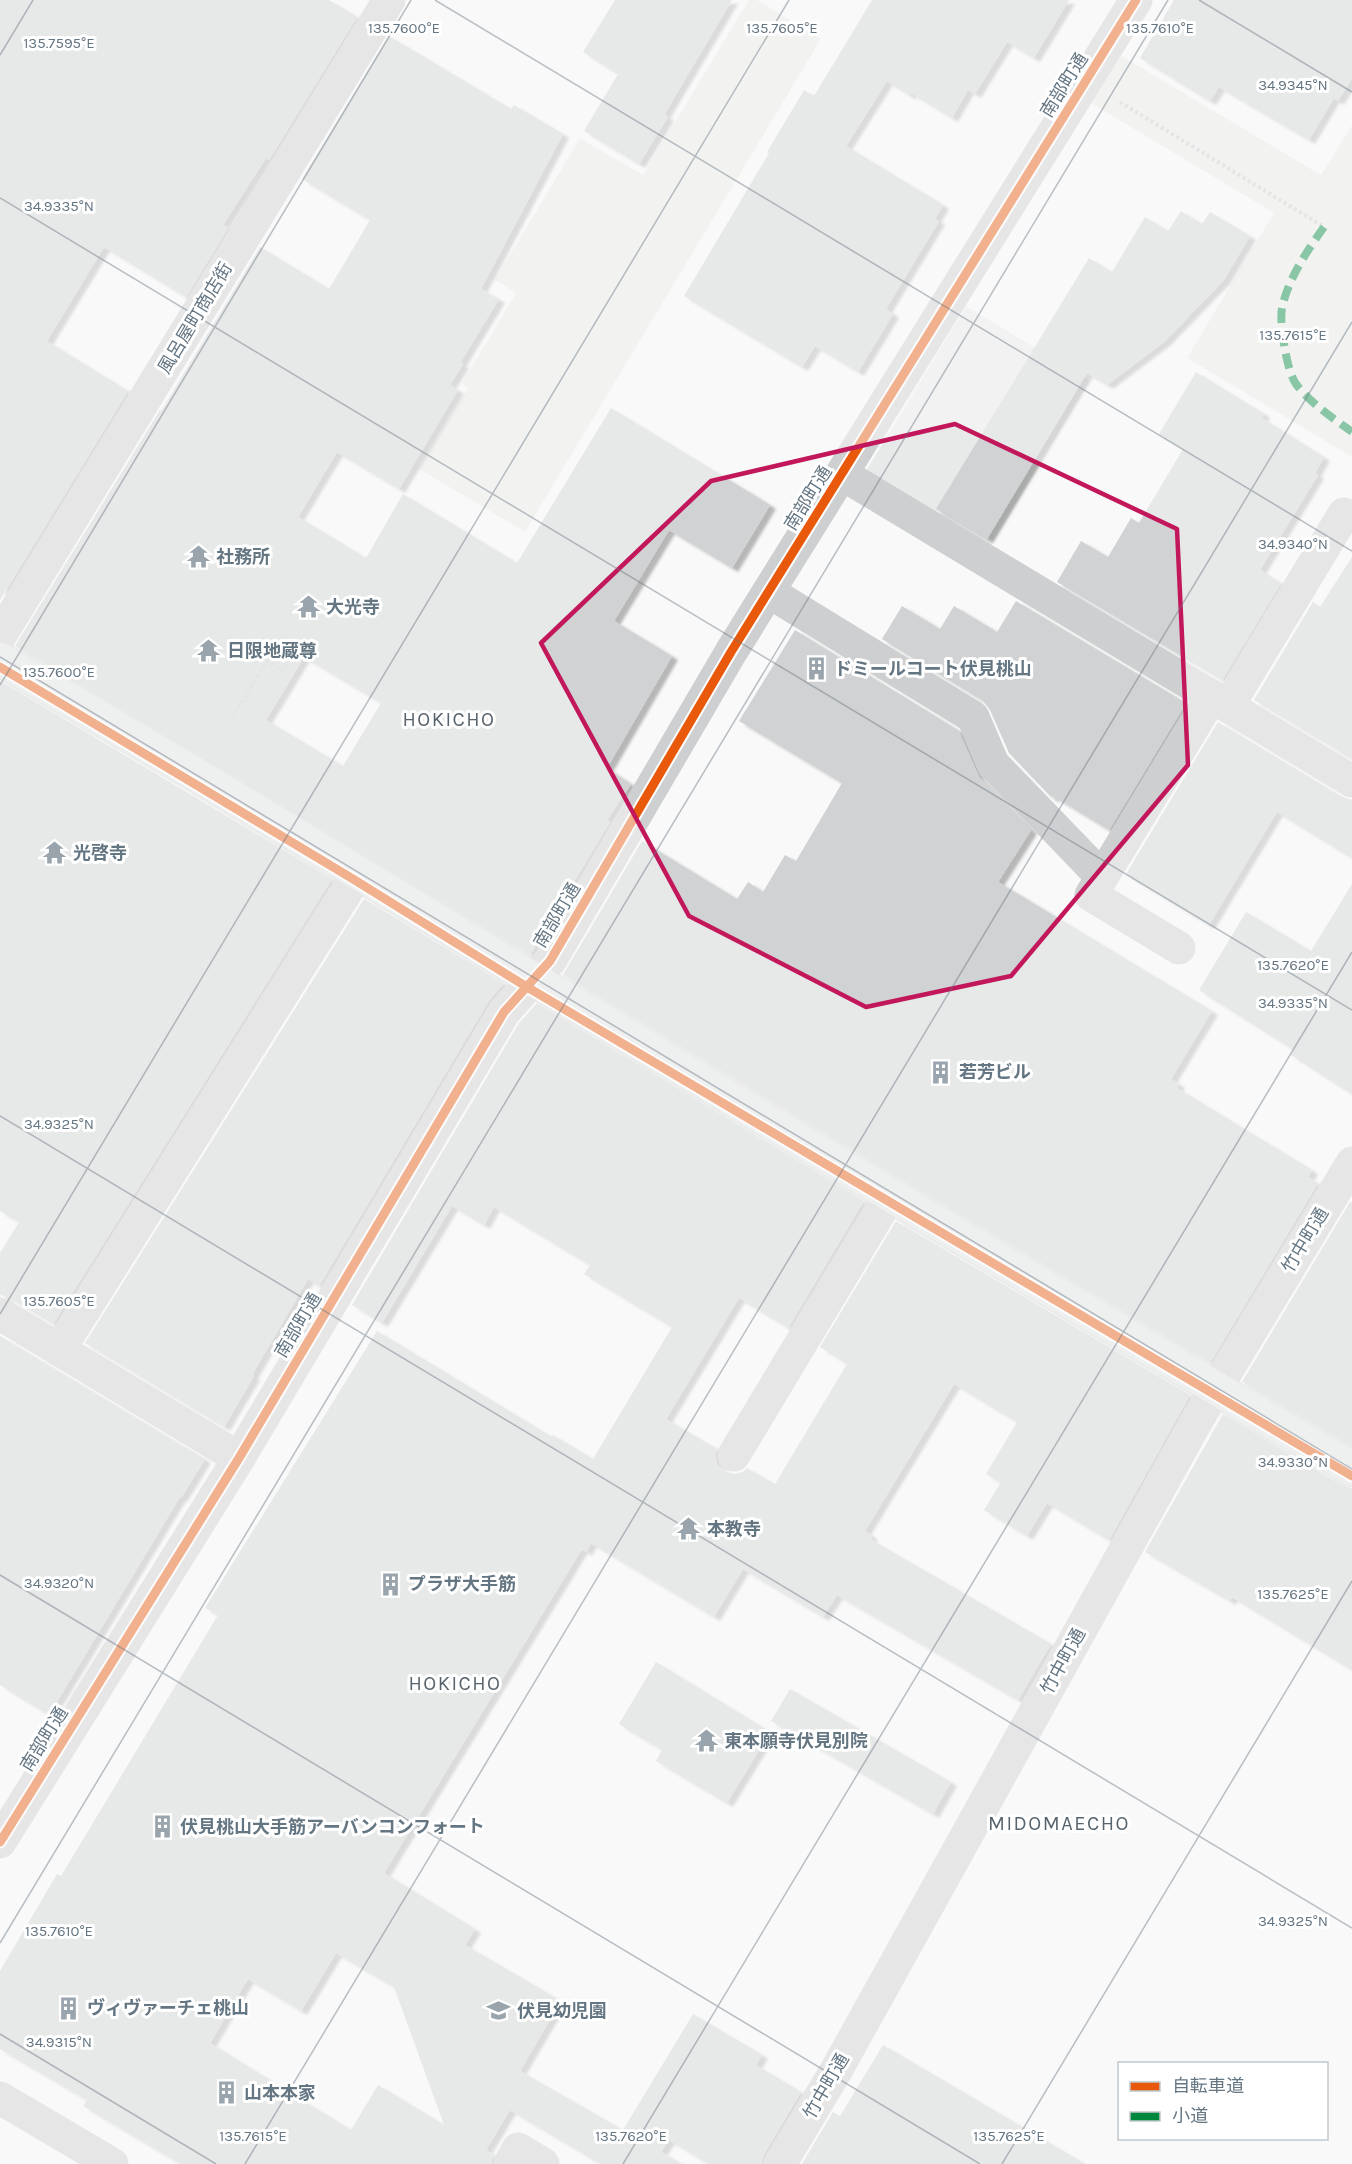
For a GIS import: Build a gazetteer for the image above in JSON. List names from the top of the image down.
{
  "streets": {
    "street": ["南部町通", "風呂屋町商店街", "竹中町通"]
  },
  "districts": ["HOKICHO", "HOKICHO", "MIDOMAECHO"],
  "places": {
    "temple": [
      "社務所",
      "大光寺",
      "日限地蔵尊",
      "光啓寺",
      "本教寺",
      "東本願寺伏見別院"
    ],
    "building": [
      "ドミールコート伏見桃山",
      "若芳ビル",
      "プラザ大手筋",
      "伏見桃山大手筋アーバンコンフォート",
      "ヴィヴァーチェ桃山",
      "山本本家"
    ],
    "school or university": ["伏見幼児園"]
  },
  "legend": ["自転車道", "小道"],
  "coordinates": [
    "135.7600°E",
    "135.7605°E",
    "135.7610°E",
    "135.7595°E",
    "34.9345°N",
    "34.9335°N",
    "135.7615°E",
    "34.9340°N",
    "135.7620°E",
    "34.9325°N",
    "34.9330°N",
    "34.9320°N",
    "135.7625°E",
    "34.9315°N"
  ]
}
